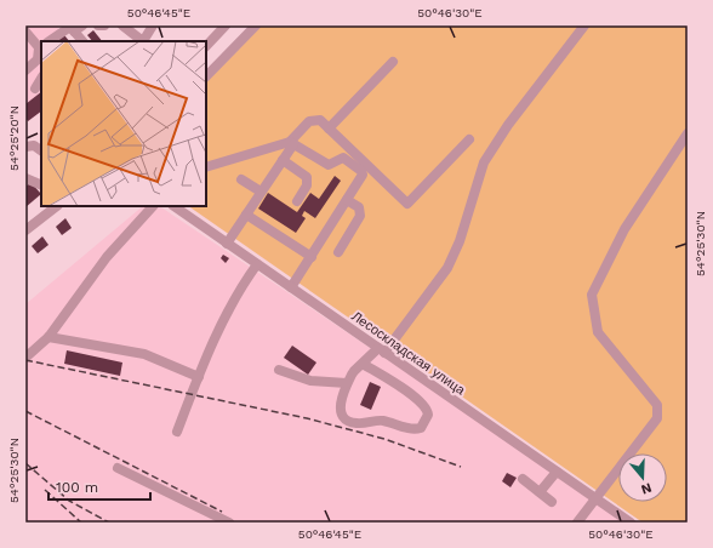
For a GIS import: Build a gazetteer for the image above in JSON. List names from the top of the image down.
{
  "streets": {
    "street": ["Лесоскладская улица"]
  },
  "scale_bar": "100 m",
  "north": "bottom",
  "coordinates": [
    "50°46'45\"E",
    "50°46'30\"E",
    "54°25'20\"N",
    "54°25'30\"N"
  ]
}
